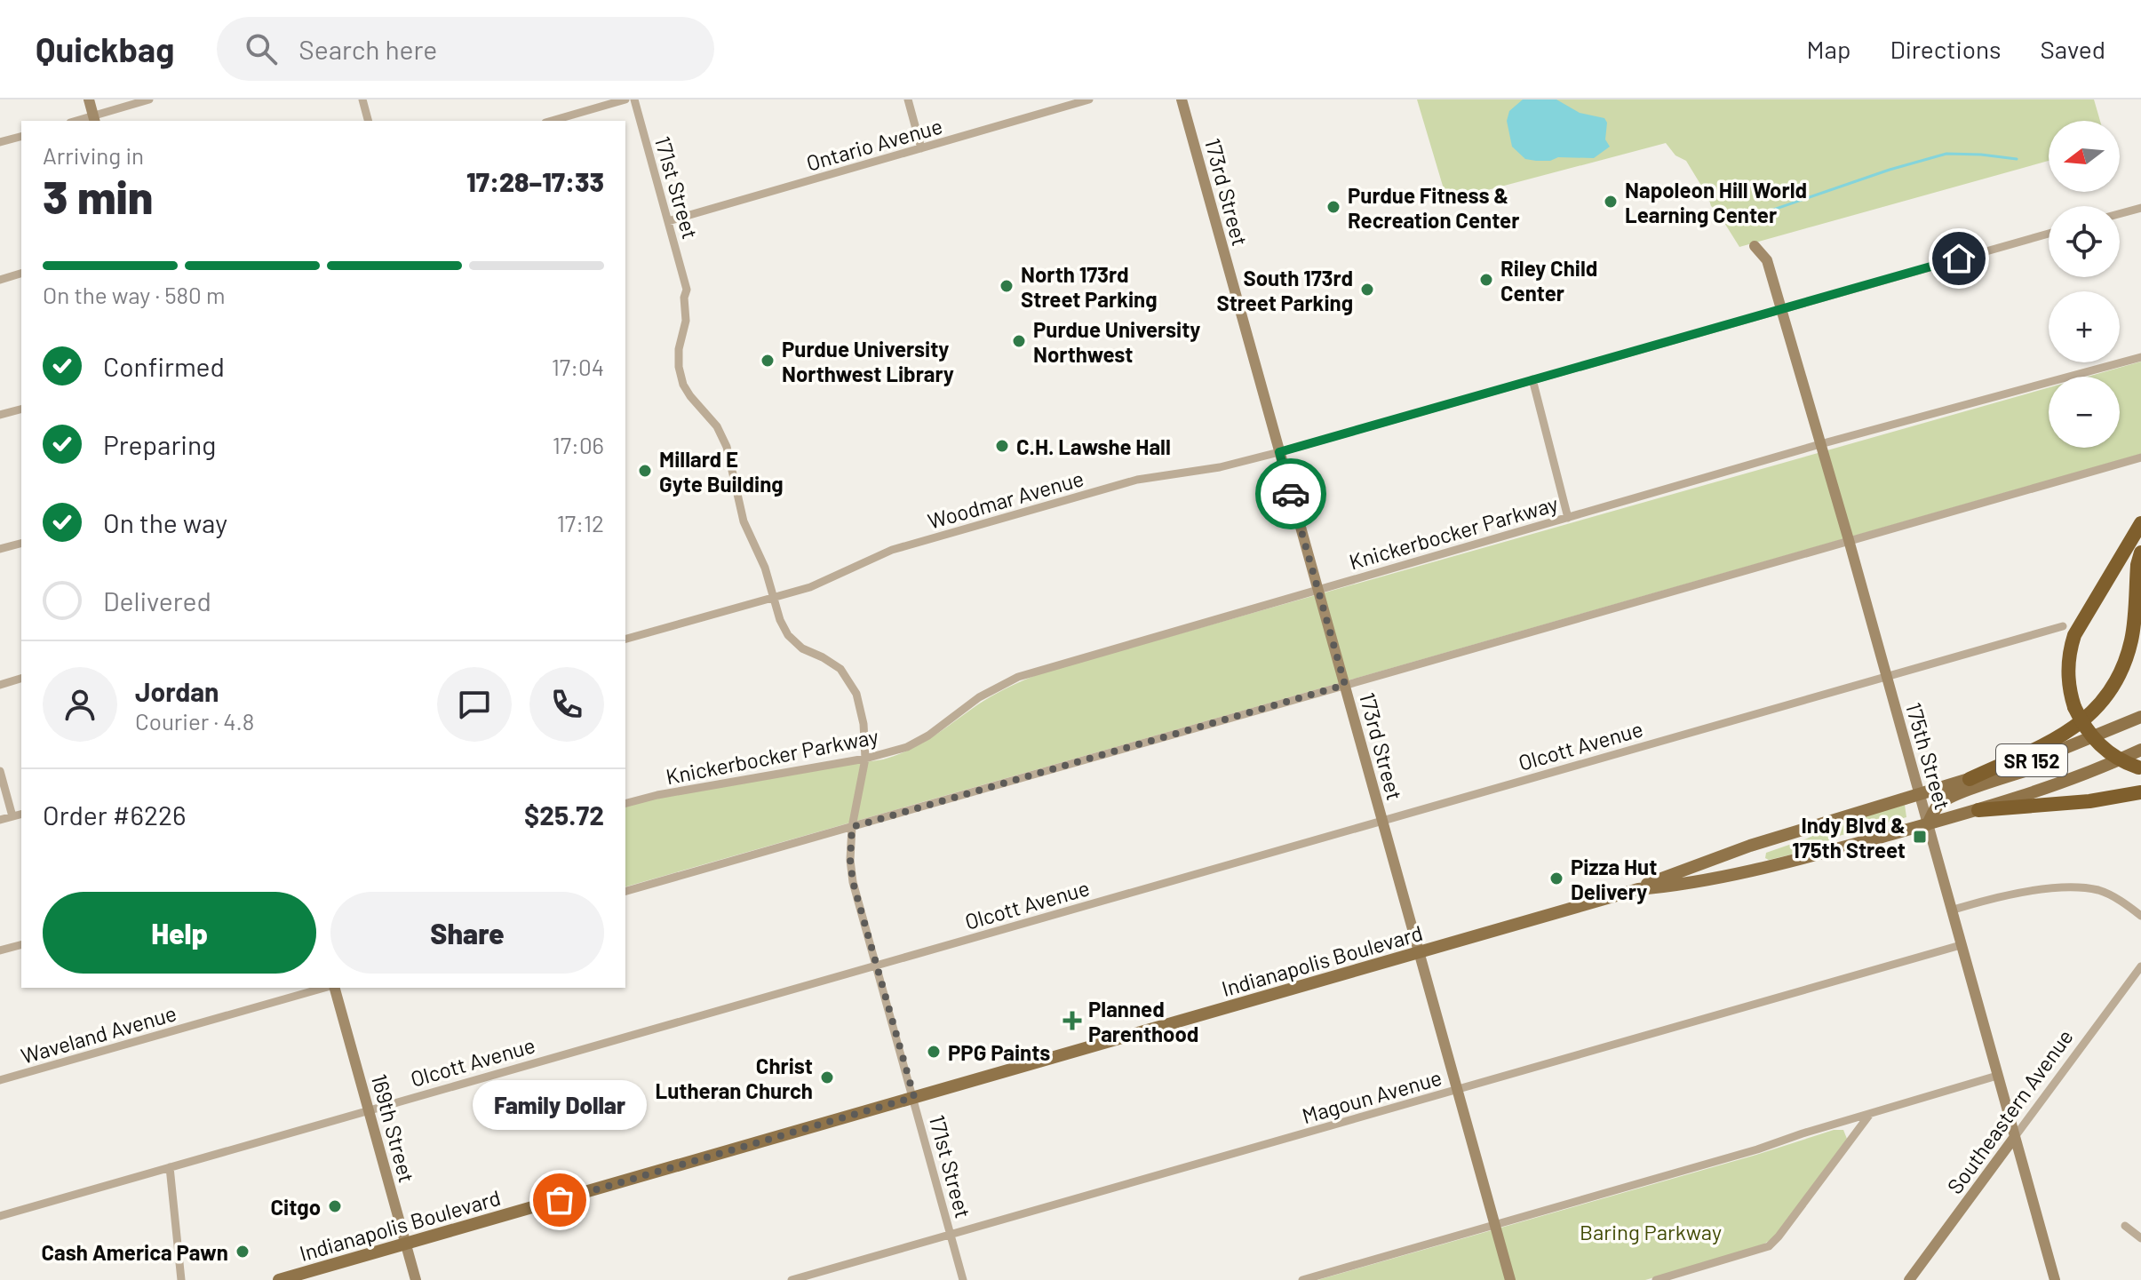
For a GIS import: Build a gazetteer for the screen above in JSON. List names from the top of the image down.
{
  "streets": {
    "main road": ["SR 152", "Indianapolis Boulevard"],
    "street": [
      "Ontario Avenue",
      "171st Street",
      "173rd Street",
      "Woodmar Avenue",
      "Knickerbocker Parkway",
      "Olcott Avenue",
      "175th Street",
      "Waveland Avenue",
      "Magoun Avenue",
      "Southeastern Avenue",
      "169th Street"
    ]
  },
  "crossings": [
    ["Ontario Avenue", "171st Street"],
    ["171st Street", "Woodmar Avenue"],
    ["171st Street", "Knickerbocker Parkway"],
    ["171st Street", "Olcott Avenue"],
    ["171st Street", "Indianapolis Boulevard"],
    ["171st Street", "Magoun Avenue"],
    ["173rd Street", "Woodmar Avenue"],
    ["173rd Street", "Knickerbocker Parkway"],
    ["173rd Street", "Olcott Avenue"],
    ["173rd Street", "Indianapolis Boulevard"],
    ["173rd Street", "Magoun Avenue"],
    ["Woodmar Avenue", "175th Street"],
    ["Knickerbocker Parkway", "175th Street"],
    ["Olcott Avenue", "175th Street"],
    ["Olcott Avenue", "169th Street"],
    ["175th Street", "Indianapolis Boulevard"],
    ["175th Street", "Magoun Avenue"],
    ["175th Street", "Southeastern Avenue"],
    ["Indianapolis Boulevard", "169th Street"]
  ],
  "parks": ["Baring Parkway"],
  "places": {
    "other": [
      "Napoleon Hill World Learning Center",
      "Purdue Fitness & Recreation Center",
      "Riley Child Center",
      "North 173rd Street Parking",
      "South 173rd Street Parking",
      "Purdue University Northwest",
      "Purdue University Northwest Library",
      "C.H. Lawshe Hall",
      "Millard E Gyte Building",
      "Pizza Hut Delivery",
      "PPG Paints",
      "Christ Lutheran Church",
      "Family Dollar",
      "Citgo",
      "Cash America Pawn"
    ],
    "transit": ["Indy Blvd & 175th Street"],
    "health": ["Planned Parenthood"]
  },
  "north": "left",
  "page": {
    "header": "Quickbag",
    "search": "Search here",
    "nav": ["Map", "Directions", "Saved"],
    "map_buttons": ["+", "−"],
    "heading": ["3 min", "Arriving in", "17:28–17:33"],
    "panel": [
      "Jordan",
      "Courier · 4.8",
      "Order #6226",
      "$25.72"
    ],
    "bar": "On the way · 580 m",
    "list": [
      ["Confirmed", "17:04"],
      ["Preparing", "17:06"],
      ["On the way", "17:12"],
      "Delivered"
    ],
    "buttons": ["Help", "Share"],
    "bubble": "Family Dollar"
  }
}
